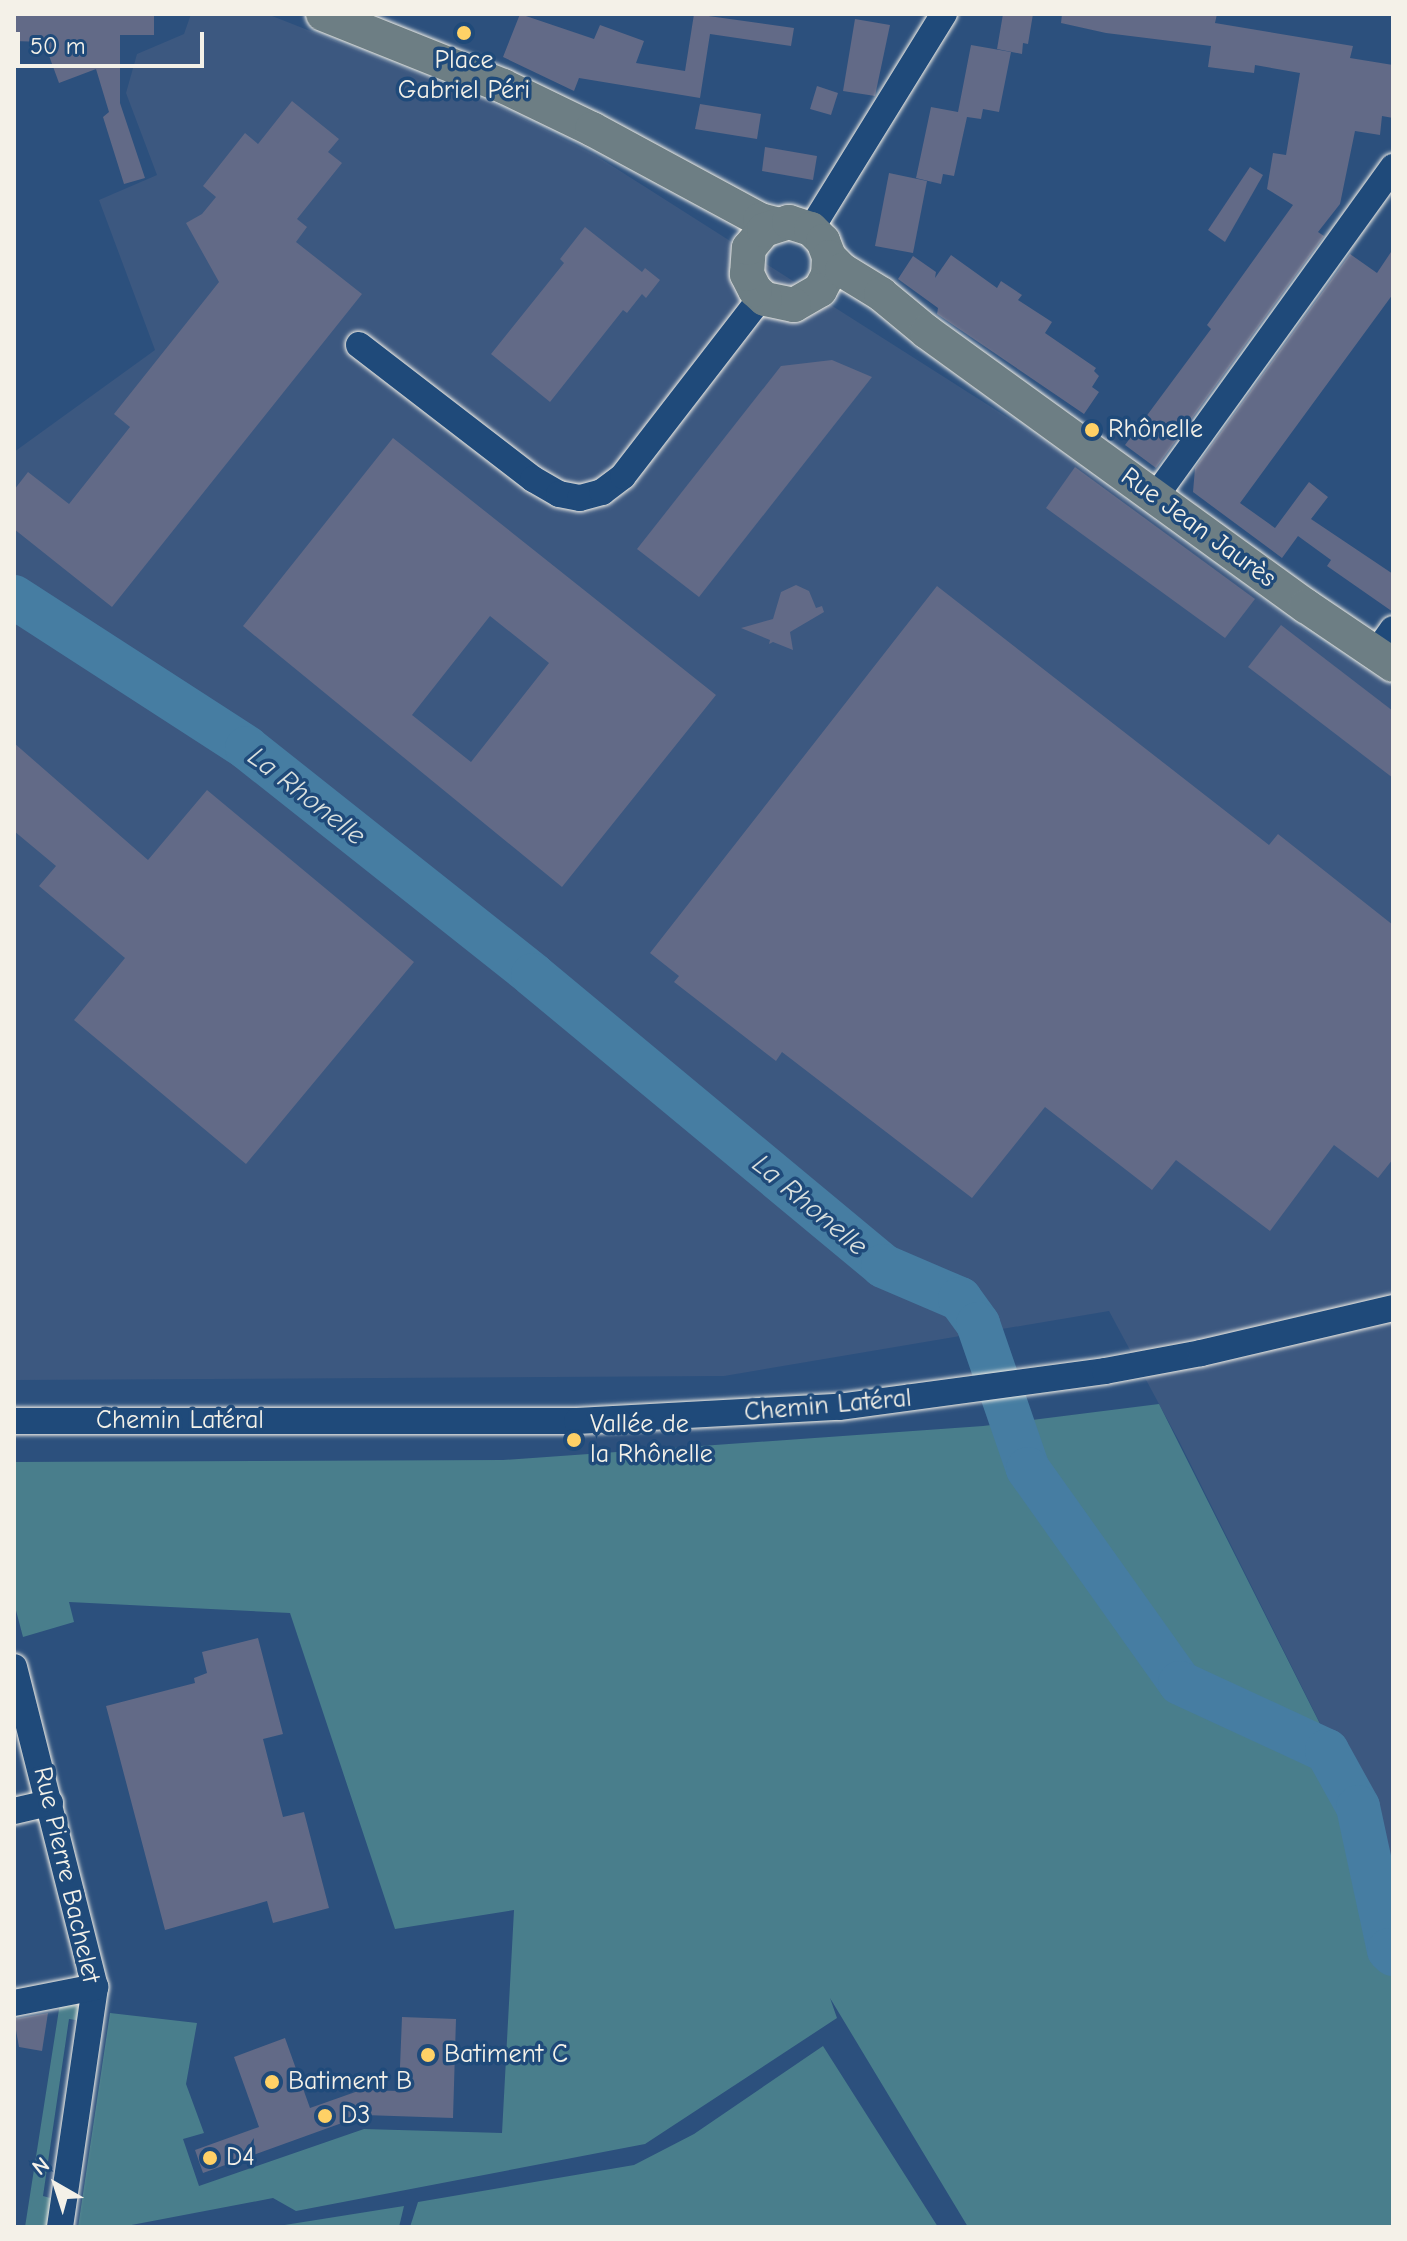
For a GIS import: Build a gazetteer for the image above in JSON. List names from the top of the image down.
{
  "streets": {
    "main road": ["Rue Jean Jaurès"],
    "street": ["Chemin Latéral", "Rue Pierre Bachelet"]
  },
  "water": ["La Rhonelle"],
  "places": [
    "Place Gabriel Péri",
    "Rhônelle",
    "Vallée de la Rhônelle",
    "Batiment C",
    "Batiment B",
    "D3",
    "D4"
  ],
  "scale_bar": "50 m",
  "north": "top left"
}
